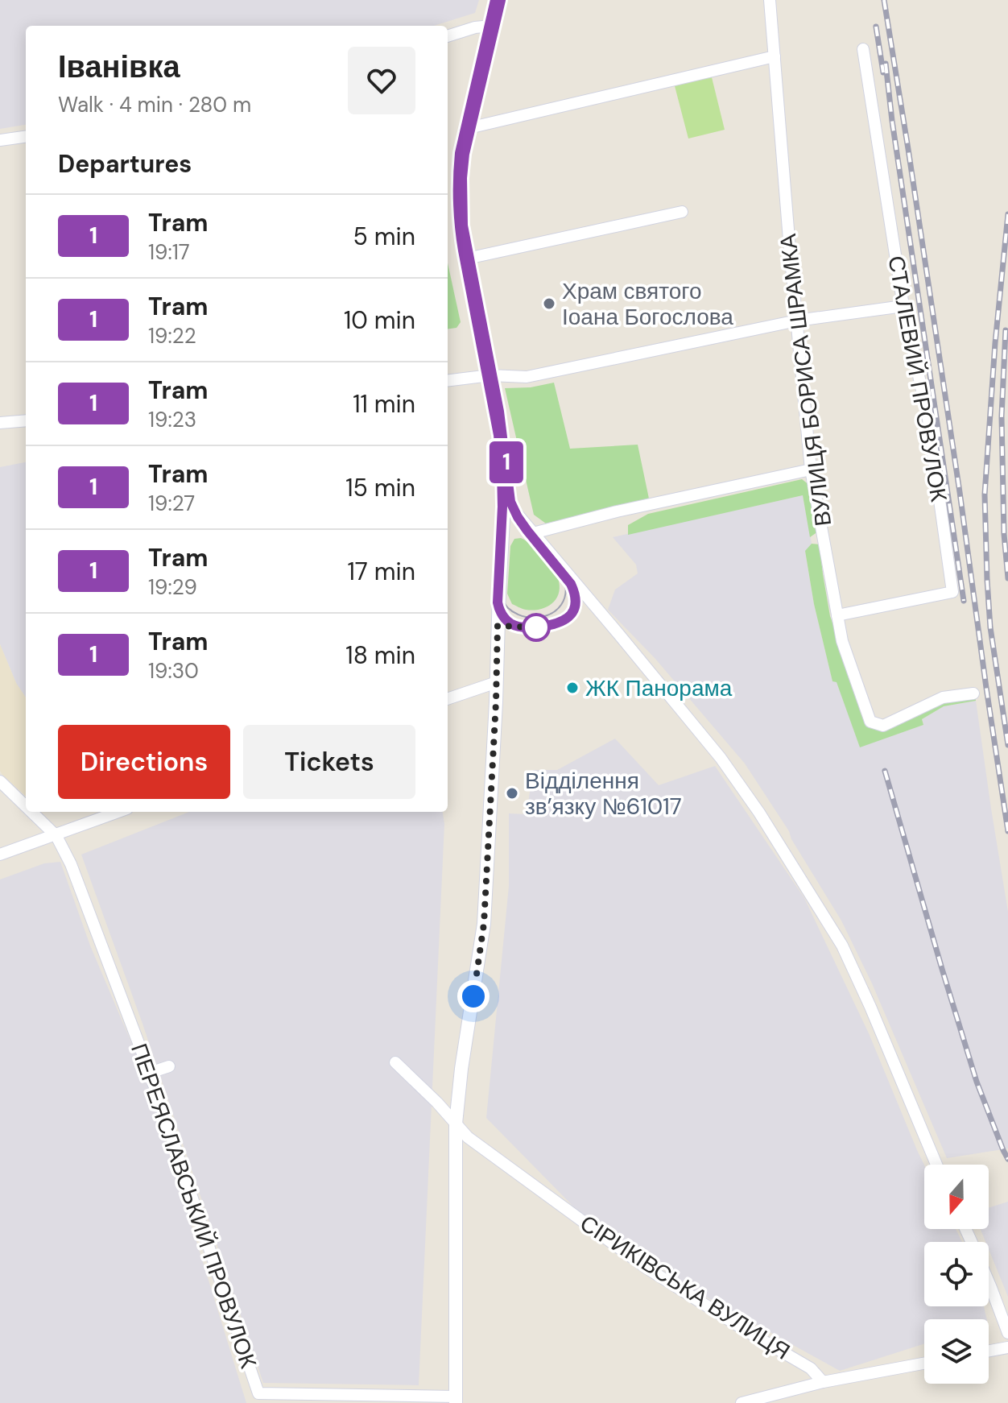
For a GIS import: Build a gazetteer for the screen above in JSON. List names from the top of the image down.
{
  "streets": {
    "street": [
      "СТАЛЕВИЙ ПРОВУЛОК",
      "ВУЛИЦЯ БОРИСА ШРАМКА",
      "ПЕРЕЯСЛАВСЬКИЙ ПРОВУЛОК",
      "СІРИКІВСЬКА ВУЛИЦЯ"
    ]
  },
  "crossings": [
    ["СТАЛЕВИЙ ПРОВУЛОК", "ВУЛИЦЯ БОРИСА ШРАМКА"]
  ],
  "places": ["Храм святого Іоана Богослова", "ЖК Панорама", "Відділення зв’язку №61017"],
  "lines": ["tram line 1"],
  "north": "bottom",
  "page": {
    "on_map": "1",
    "heading": [
      ["Іванівка", "Walk · 4 min · 280 m"],
      "Departures"
    ],
    "list": [
      {
        "mark": "1",
        "name": "Tram",
        "note": "19:17",
        "value": "5 min"
      },
      {
        "mark": "1",
        "name": "Tram",
        "note": "19:22",
        "value": "10 min"
      },
      {
        "mark": "1",
        "name": "Tram",
        "note": "19:23",
        "value": "11 min"
      },
      {
        "mark": "1",
        "name": "Tram",
        "note": "19:27",
        "value": "15 min"
      },
      {
        "mark": "1",
        "name": "Tram",
        "note": "19:29",
        "value": "17 min"
      },
      {
        "mark": "1",
        "name": "Tram",
        "note": "19:30",
        "value": "18 min"
      }
    ],
    "buttons": ["Directions", "Tickets"]
  }
}
